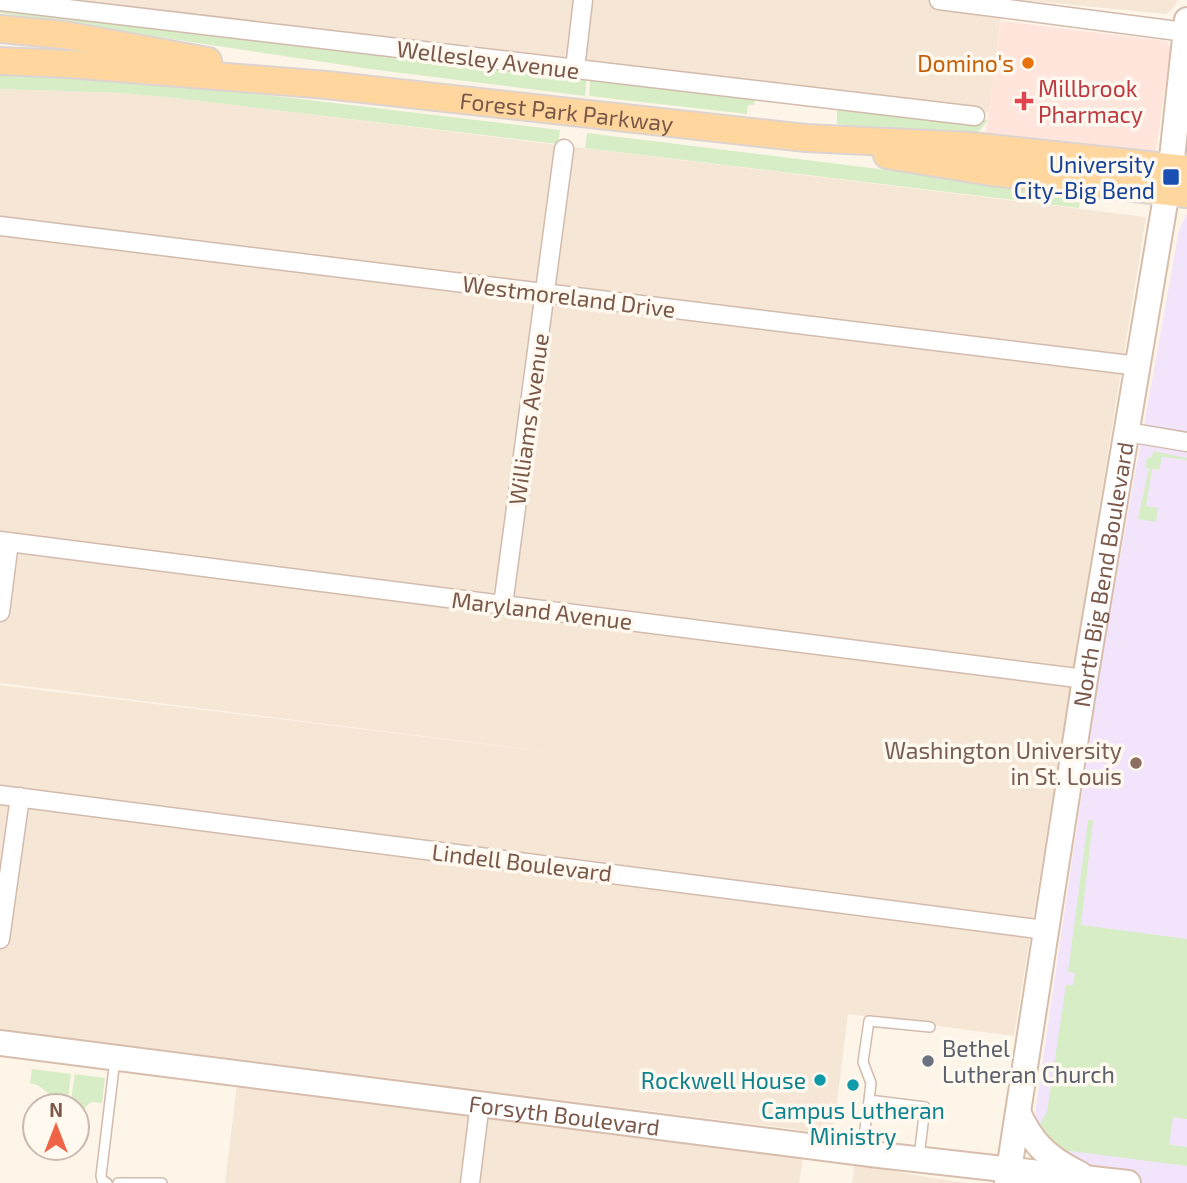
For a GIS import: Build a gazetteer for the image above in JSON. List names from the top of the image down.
{
  "streets": {
    "main road": ["Forest Park Parkway", "North Big Bend Boulevard", "Forsyth Boulevard"],
    "street": [
      "Wellesley Avenue",
      "Westmoreland Drive",
      "Williams Avenue",
      "Maryland Avenue",
      "Lindell Boulevard"
    ]
  },
  "crossings": [
    ["Forest Park Parkway", "North Big Bend Boulevard"],
    ["Westmoreland Drive", "Williams Avenue"],
    ["Westmoreland Drive", "North Big Bend Boulevard"],
    ["Williams Avenue", "Maryland Avenue"],
    ["North Big Bend Boulevard", "Maryland Avenue"],
    ["North Big Bend Boulevard", "Lindell Boulevard"],
    ["North Big Bend Boulevard", "Forsyth Boulevard"]
  ],
  "places": {
    "other": [
      "Domino's",
      "Washington University in St. Louis",
      "Bethel Lutheran Church",
      "Rockwell House",
      "Campus Lutheran Ministry"
    ],
    "health": ["Millbrook Pharmacy"],
    "transit": ["University City-Big Bend"]
  },
  "north": "top"
}
